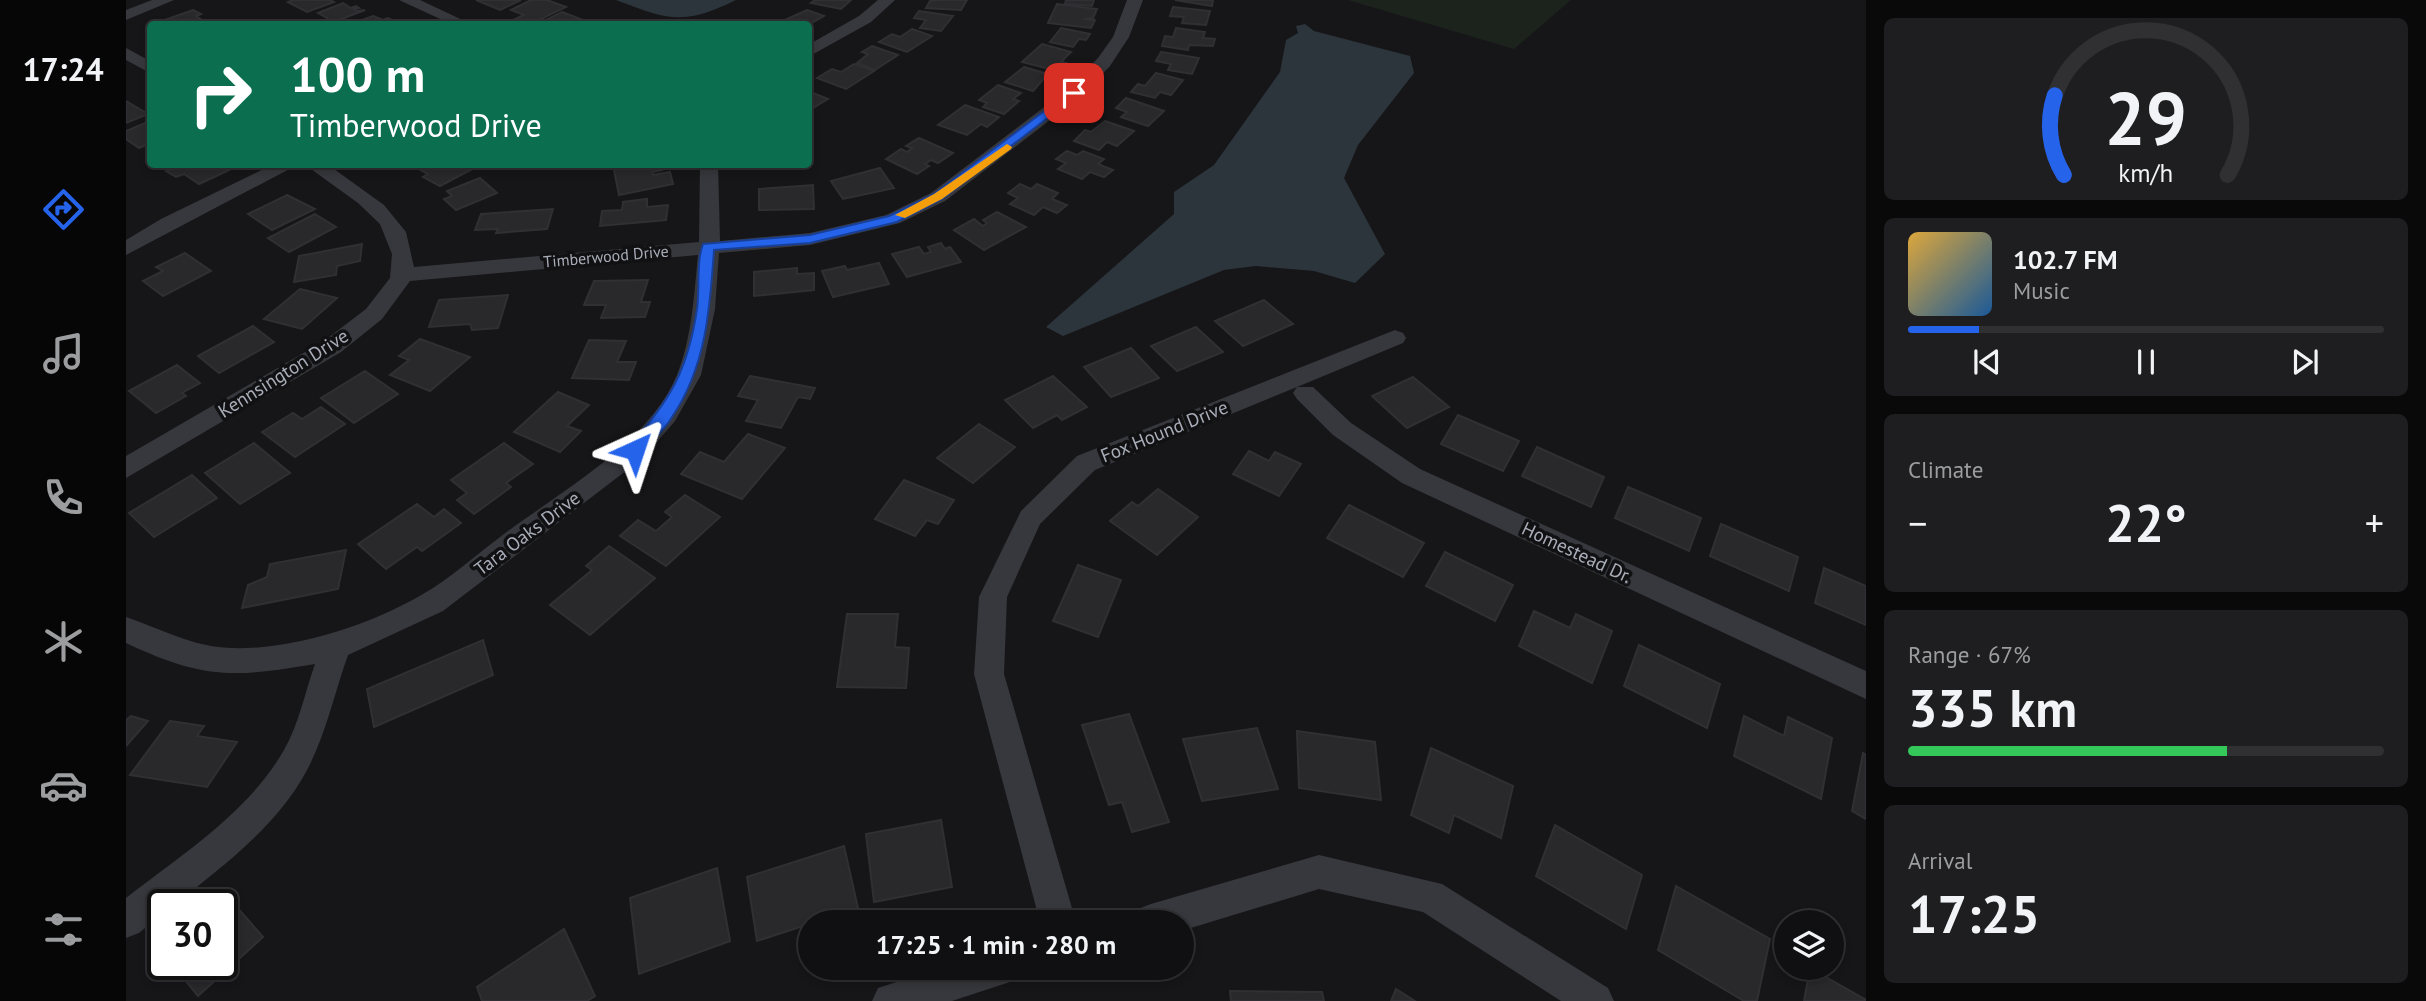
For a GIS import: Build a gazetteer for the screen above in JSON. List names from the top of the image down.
{
  "streets": {
    "street": [
      "Timberwood Drive",
      "Kennsington Drive",
      "Fox Hound Drive",
      "Tara Oaks Drive",
      "Homestead Dr."
    ]
  },
  "crossings": [
    ["Timberwood Drive", "Kennsington Drive"],
    ["Timberwood Drive", "Tara Oaks Drive"]
  ],
  "page": {
    "tabs": "17:24",
    "turn": ["100 m", "Timberwood Drive"],
    "song": ["102.7 FM", "Music"],
    "tile": [
      "Climate",
      ["Range · 67%", "335 km"],
      ["Arrival", "17:25"]
    ],
    "heat": ["−", "22°", "+"],
    "limit": "30",
    "trip": "17:25 · 1 min · 280 m",
    "gauge": ["29", "km/h"]
  }
}
